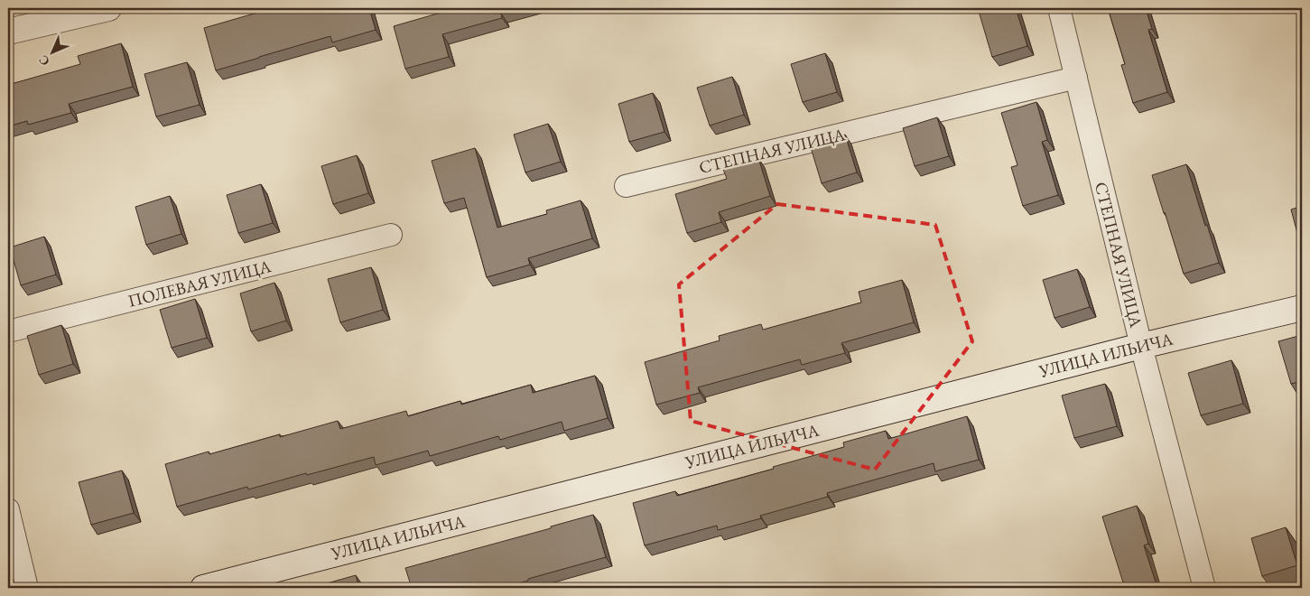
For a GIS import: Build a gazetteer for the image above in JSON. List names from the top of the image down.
{
  "streets": {
    "main road": ["УЛИЦА ИЛЬИЧА"],
    "street": ["СТЕПНАЯ УЛИЦА", "ПОЛЕВАЯ УЛИЦА"]
  },
  "crossings": [
    ["СТЕПНАЯ УЛИЦА", "УЛИЦА ИЛЬИЧА"]
  ],
  "north": "bottom left"
}
